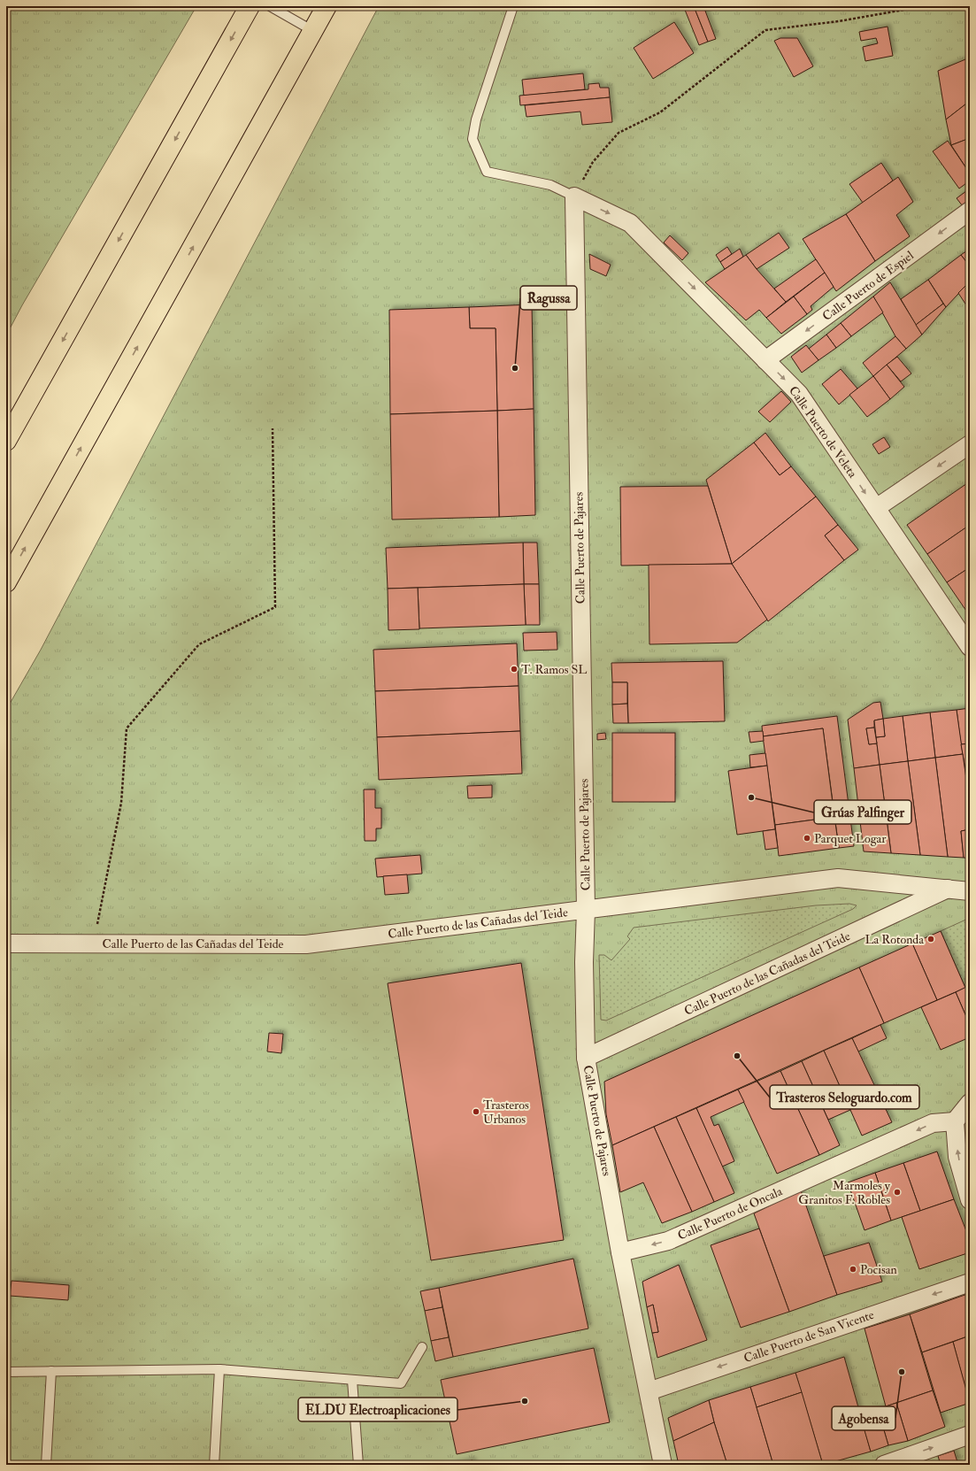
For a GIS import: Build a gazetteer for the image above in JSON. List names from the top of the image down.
{
  "streets": {
    "street": [
      "Calle Puerto de Espiel",
      "Calle Puerto de Veleta",
      "Calle Puerto de Pajares",
      "Calle Puerto de las Cañadas del Teide",
      "Calle Puerto de Oncala",
      "Calle Puerto de San Vicente"
    ]
  },
  "crossings": [
    ["Calle Puerto de Espiel", "Calle Puerto de Veleta"],
    ["Calle Puerto de Veleta", "Calle Puerto de Pajares"],
    ["Calle Puerto de Pajares", "Calle Puerto de las Cañadas del Teide"],
    ["Calle Puerto de Pajares", "Calle Puerto de Oncala"],
    ["Calle Puerto de Pajares", "Calle Puerto de San Vicente"]
  ],
  "one_way": [
    "Calle Puerto de Espiel",
    "Calle Puerto de Veleta",
    "Calle Puerto de Oncala",
    "Calle Puerto de San Vicente"
  ],
  "places": [
    "Ragussa",
    "T. Ramos SL",
    "Grúas Palfinger",
    "Parquet Logar",
    "La Rotonda",
    "Trasteros Seloguardo.com",
    "Trasteros Urbanos",
    "Marmoles y Granitos F. Robles",
    "Pocisan",
    "Agobensa",
    "ELDU Electroaplicaciones"
  ]
}
